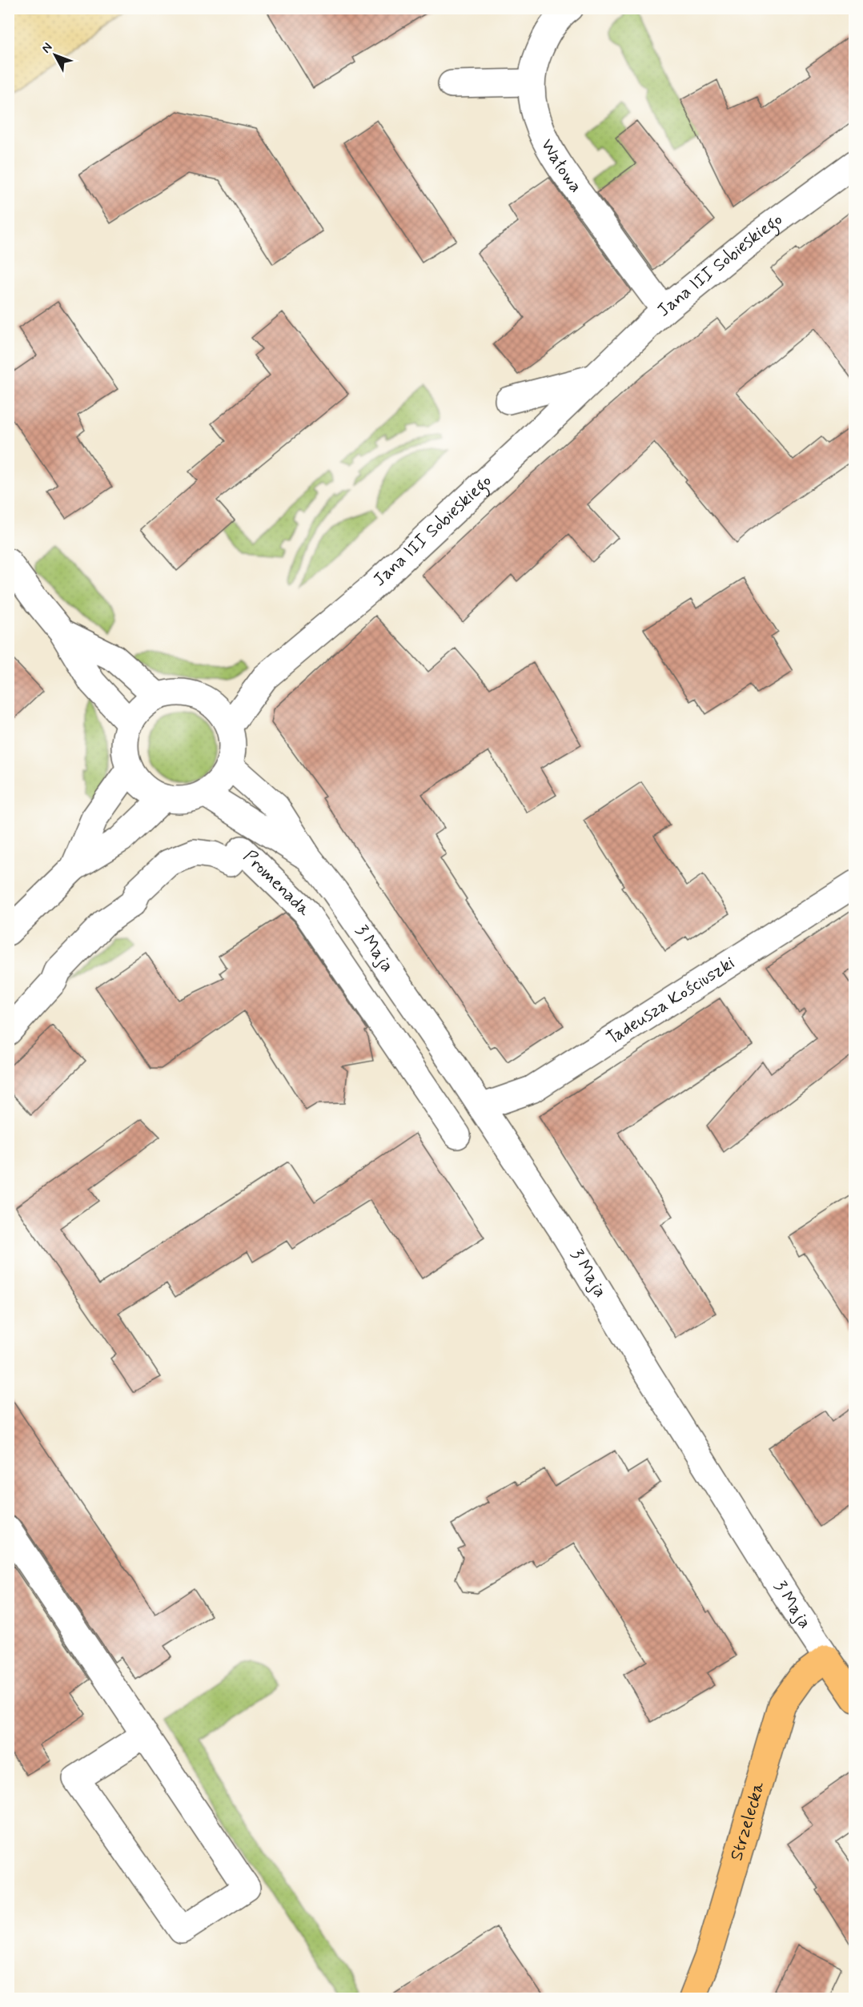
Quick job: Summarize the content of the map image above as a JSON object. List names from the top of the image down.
{
  "streets": {
    "main road": ["3 Maja", "Strzelecka"],
    "street": [
      "Wałowa",
      "Jana III Sobieskiego",
      "Promenada",
      "Tadeusza Kościuszki"
    ]
  },
  "crossings": [
    ["Wałowa", "Jana III Sobieskiego"],
    ["Jana III Sobieskiego", "3 Maja"],
    ["3 Maja", "Tadeusza Kościuszki"],
    ["3 Maja", "Strzelecka"]
  ],
  "north": "top left"
}
